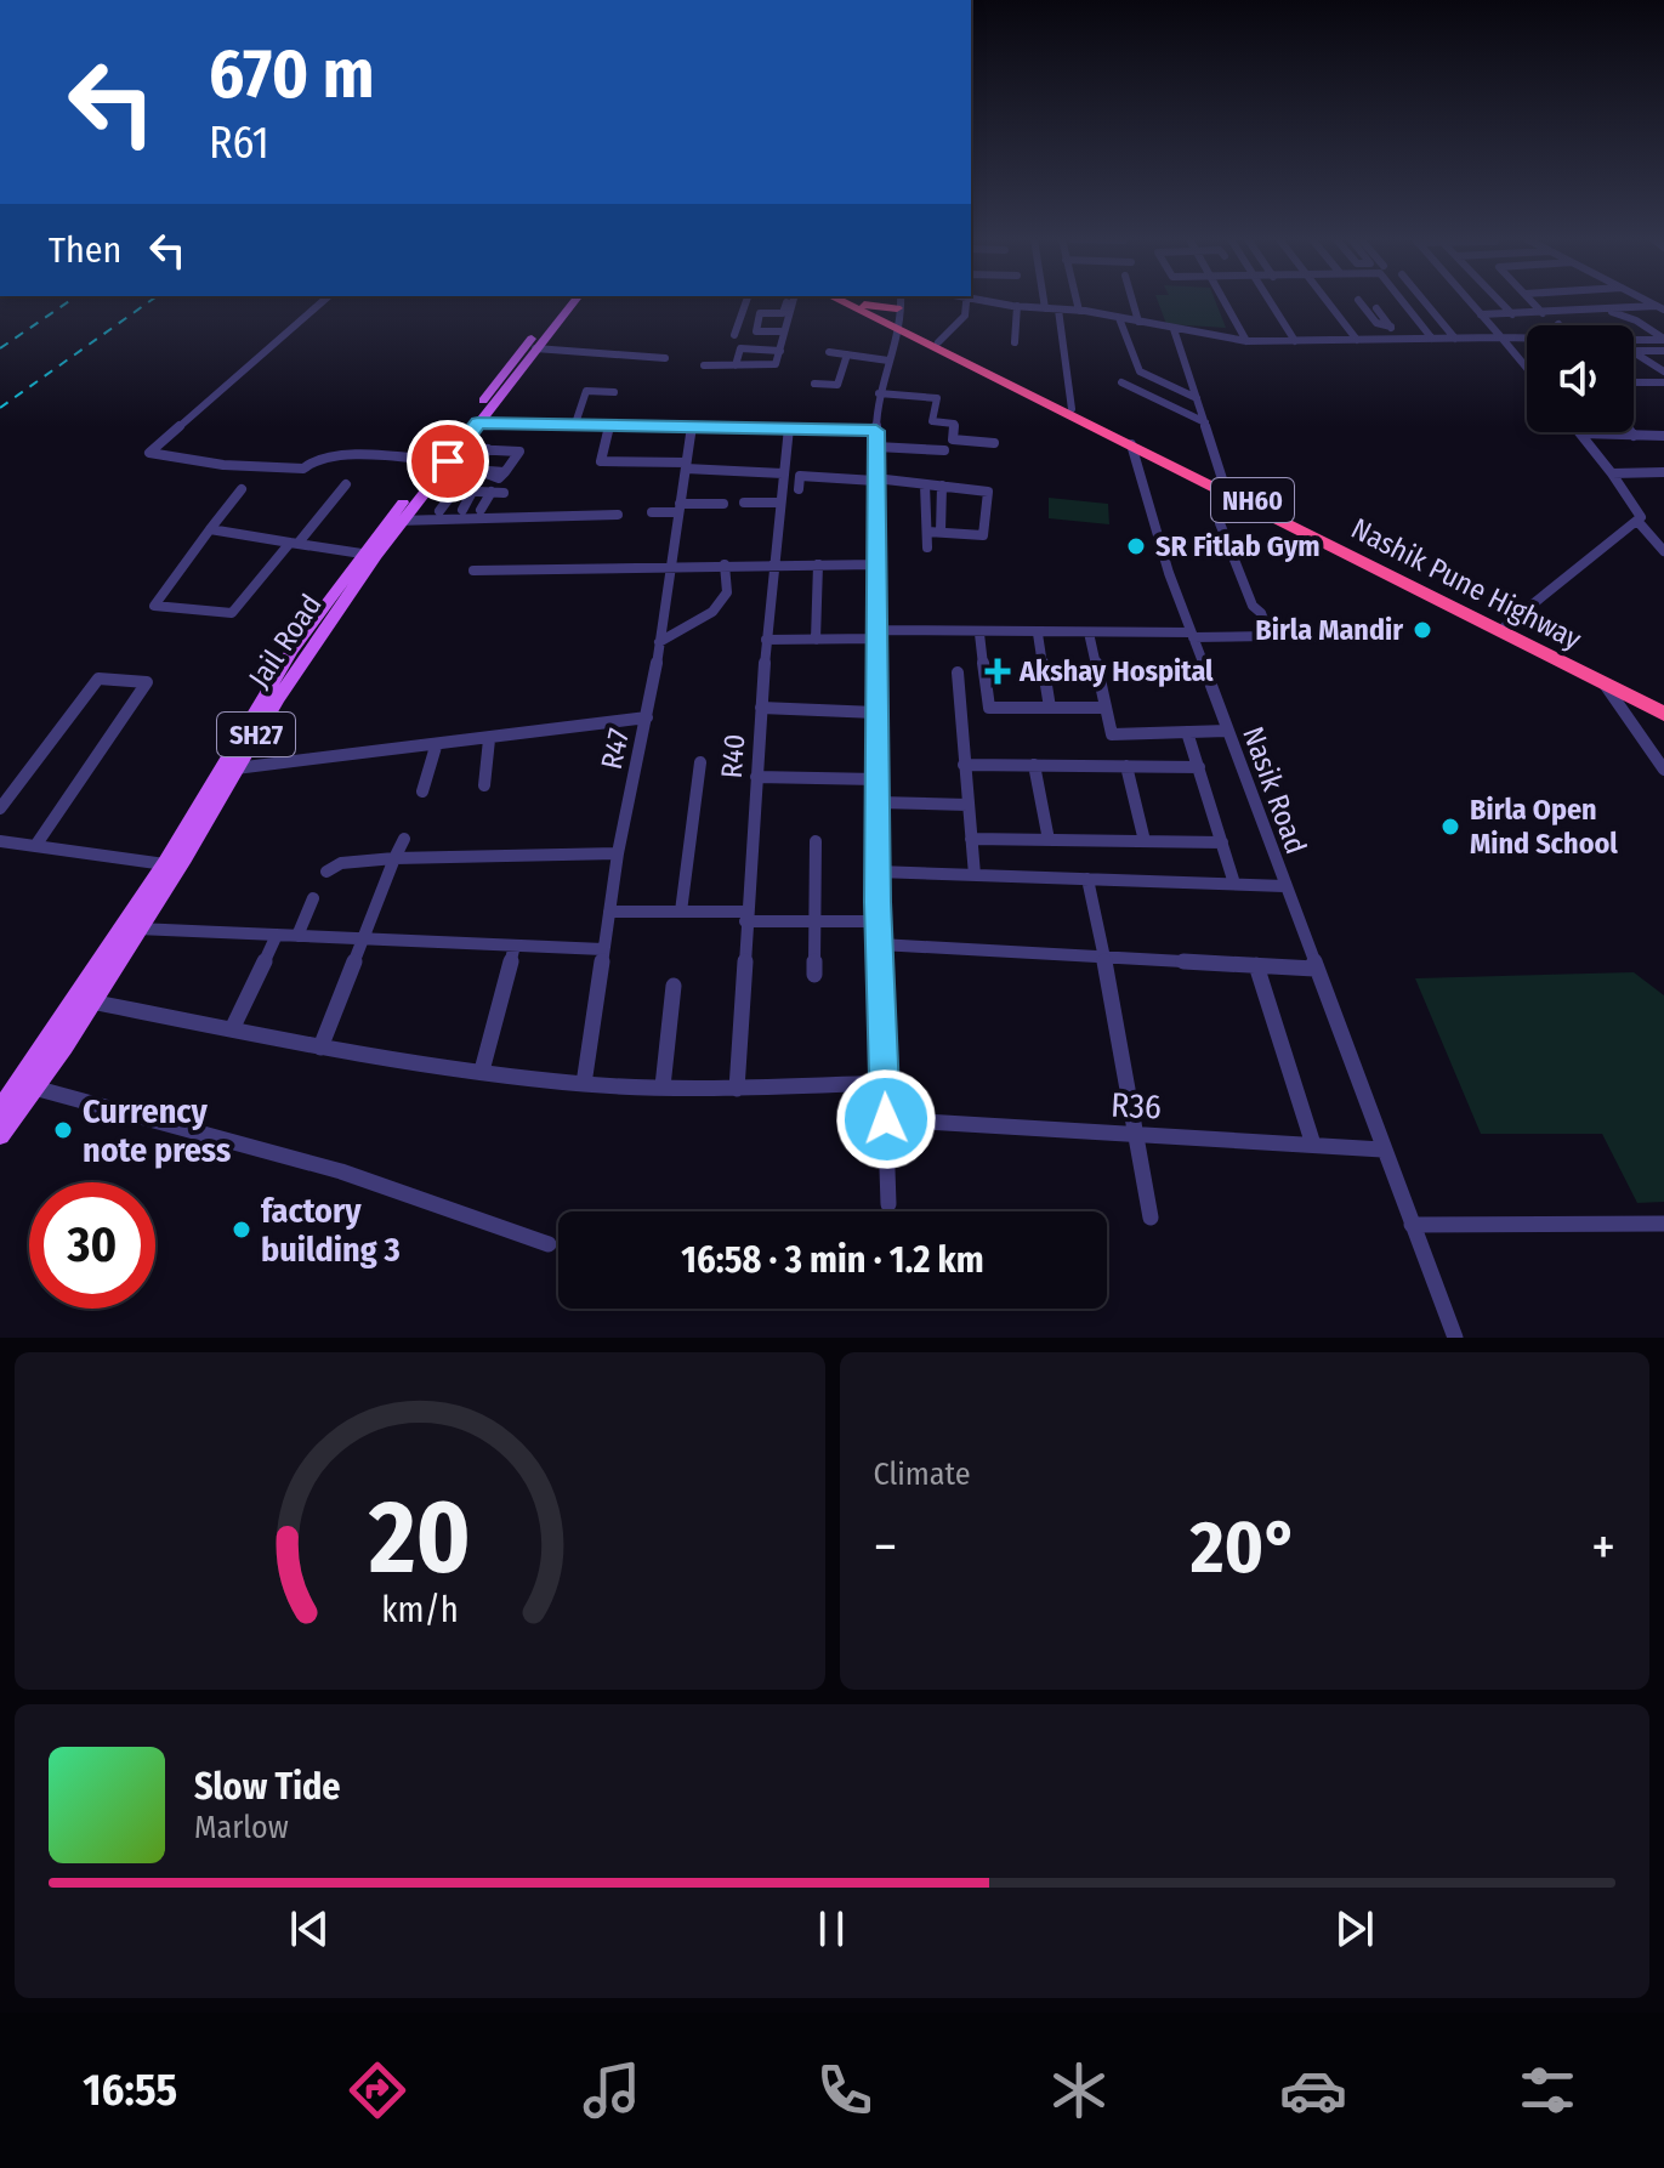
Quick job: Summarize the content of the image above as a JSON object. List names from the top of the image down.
{
  "streets": {
    "highway": ["NH60", "Nashik Pune Highway"],
    "main road": ["Jail Road", "SH27"],
    "street": [
      "R47",
      "R40",
      "Nasik Road",
      "R36"
    ]
  },
  "crossings": [
    ["Nashik Pune Highway", "Nasik Road"],
    ["Nasik Road", "R36"]
  ],
  "places": {
    "other": [
      "SR Fitlab Gym",
      "Birla Mandir",
      "Birla Open Mind School",
      "Currency note press",
      "factory building 3"
    ],
    "health": ["Akshay Hospital"]
  },
  "page": {
    "turn": ["670 m", "R61"],
    "then": "Then",
    "limit": "30",
    "trip": "16:58 · 3 min · 1.2 km",
    "tile": "Climate",
    "heat": ["−", "20°", "+"],
    "song": ["Slow Tide", "Marlow"],
    "tabs": "16:55",
    "gauge": ["20", "km/h"]
  }
}
